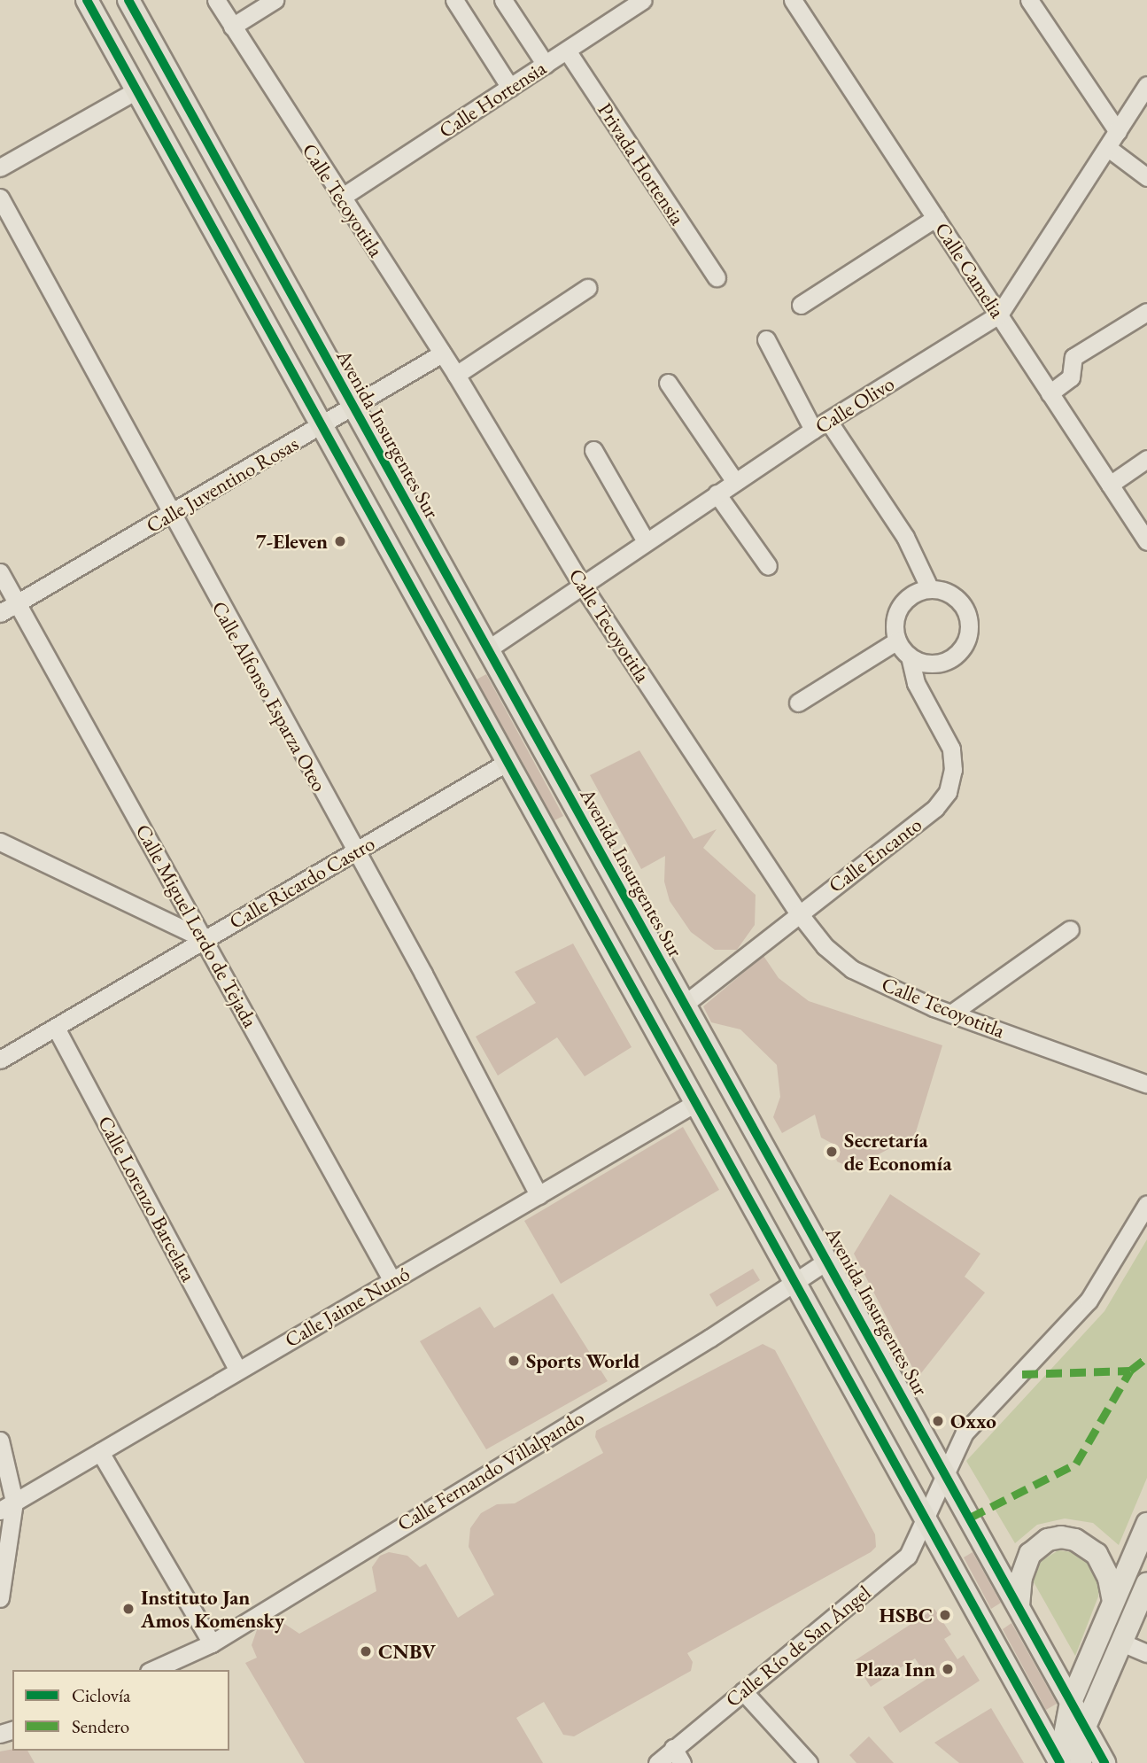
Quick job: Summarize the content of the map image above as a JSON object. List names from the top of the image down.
{
  "streets": {
    "main road": ["Avenida Insurgentes Sur"],
    "street": [
      "Calle Hortensia",
      "Privada Hortensia",
      "Calle Tecoyotitla",
      "Calle Camelia",
      "Calle Olivo",
      "Calle Juventino Rosas",
      "Calle Alfonso Esparza Oteo",
      "Calle Encanto",
      "Calle Ricardo Castro",
      "Calle Miguel Lerdo de Tejada",
      "Calle Lorenzo Barcelata",
      "Calle Jaime Nunó",
      "Calle Fernando Villalpando",
      "Calle Río de San Ángel"
    ]
  },
  "crossings": [
    ["Calle Hortensia", "Privada Hortensia"],
    ["Calle Hortensia", "Calle Tecoyotitla"],
    ["Calle Tecoyotitla", "Calle Olivo"],
    ["Calle Tecoyotitla", "Calle Juventino Rosas"],
    ["Calle Tecoyotitla", "Calle Encanto"],
    ["Calle Camelia", "Calle Olivo"],
    ["Calle Olivo", "Avenida Insurgentes Sur"],
    ["Avenida Insurgentes Sur", "Calle Juventino Rosas"],
    ["Avenida Insurgentes Sur", "Calle Encanto"],
    ["Avenida Insurgentes Sur", "Calle Fernando Villalpando"],
    ["Avenida Insurgentes Sur", "Calle Río de San Ángel"],
    ["Calle Juventino Rosas", "Calle Alfonso Esparza Oteo"],
    ["Calle Juventino Rosas", "Calle Miguel Lerdo de Tejada"],
    ["Calle Alfonso Esparza Oteo", "Calle Ricardo Castro"],
    ["Calle Alfonso Esparza Oteo", "Calle Jaime Nunó"],
    ["Calle Ricardo Castro", "Calle Miguel Lerdo de Tejada"],
    ["Calle Ricardo Castro", "Calle Lorenzo Barcelata"],
    ["Calle Miguel Lerdo de Tejada", "Calle Jaime Nunó"],
    ["Calle Lorenzo Barcelata", "Calle Jaime Nunó"]
  ],
  "places": [
    "7-Eleven",
    "Secretaría de Economía",
    "Sports World",
    "Oxxo",
    "Instituto Jan Amos Komensky",
    "HSBC",
    "CNBV",
    "Plaza Inn"
  ],
  "legend": ["Ciclovía", "Sendero"]
}
